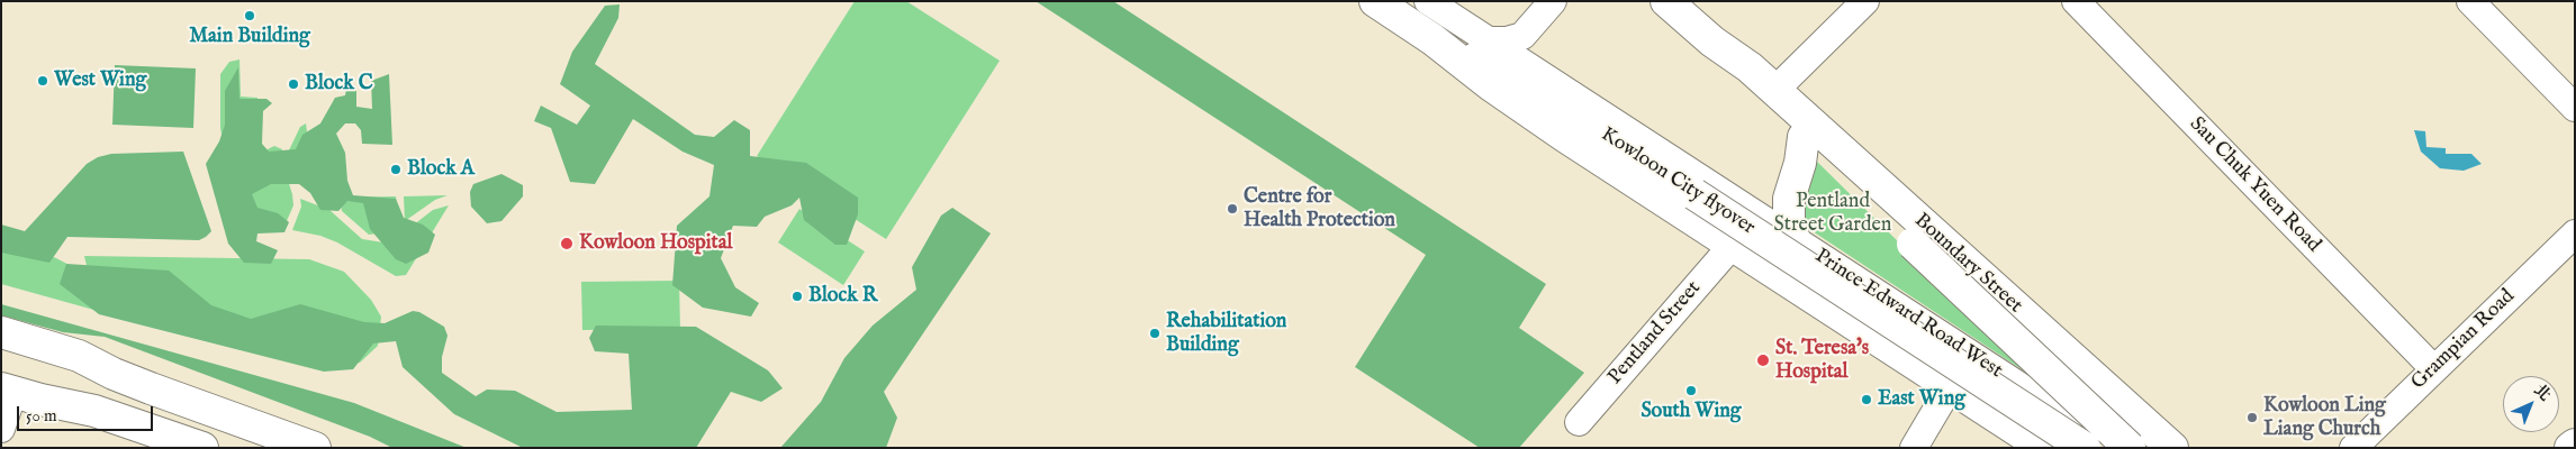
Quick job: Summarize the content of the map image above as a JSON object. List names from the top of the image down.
{
  "streets": {
    "main road": ["Kowloon City flyover", "Boundary Street", "Prince Edward Road West"],
    "street": ["Sau Chuk Yuen Road", "Pentland Street", "Grampian Road"]
  },
  "crossings": [
    ["Kowloon City flyover", "Prince Edward Road West"],
    ["Sau Chuk Yuen Road", "Grampian Road"],
    ["Boundary Street", "Prince Edward Road West"],
    ["Prince Edward Road West", "Pentland Street"]
  ],
  "parks": ["Pentland Street Garden"],
  "places": [
    "Main Building",
    "West Wing",
    "Block C",
    "Block A",
    "Centre for Health Protection",
    "Kowloon Hospital",
    "Block R",
    "Rehabilitation Building",
    "St. Teresa's Hospital",
    "South Wing",
    "East Wing",
    "Kowloon Ling Liang Church"
  ],
  "scale_bar": "50 m",
  "north": "top right"
}
